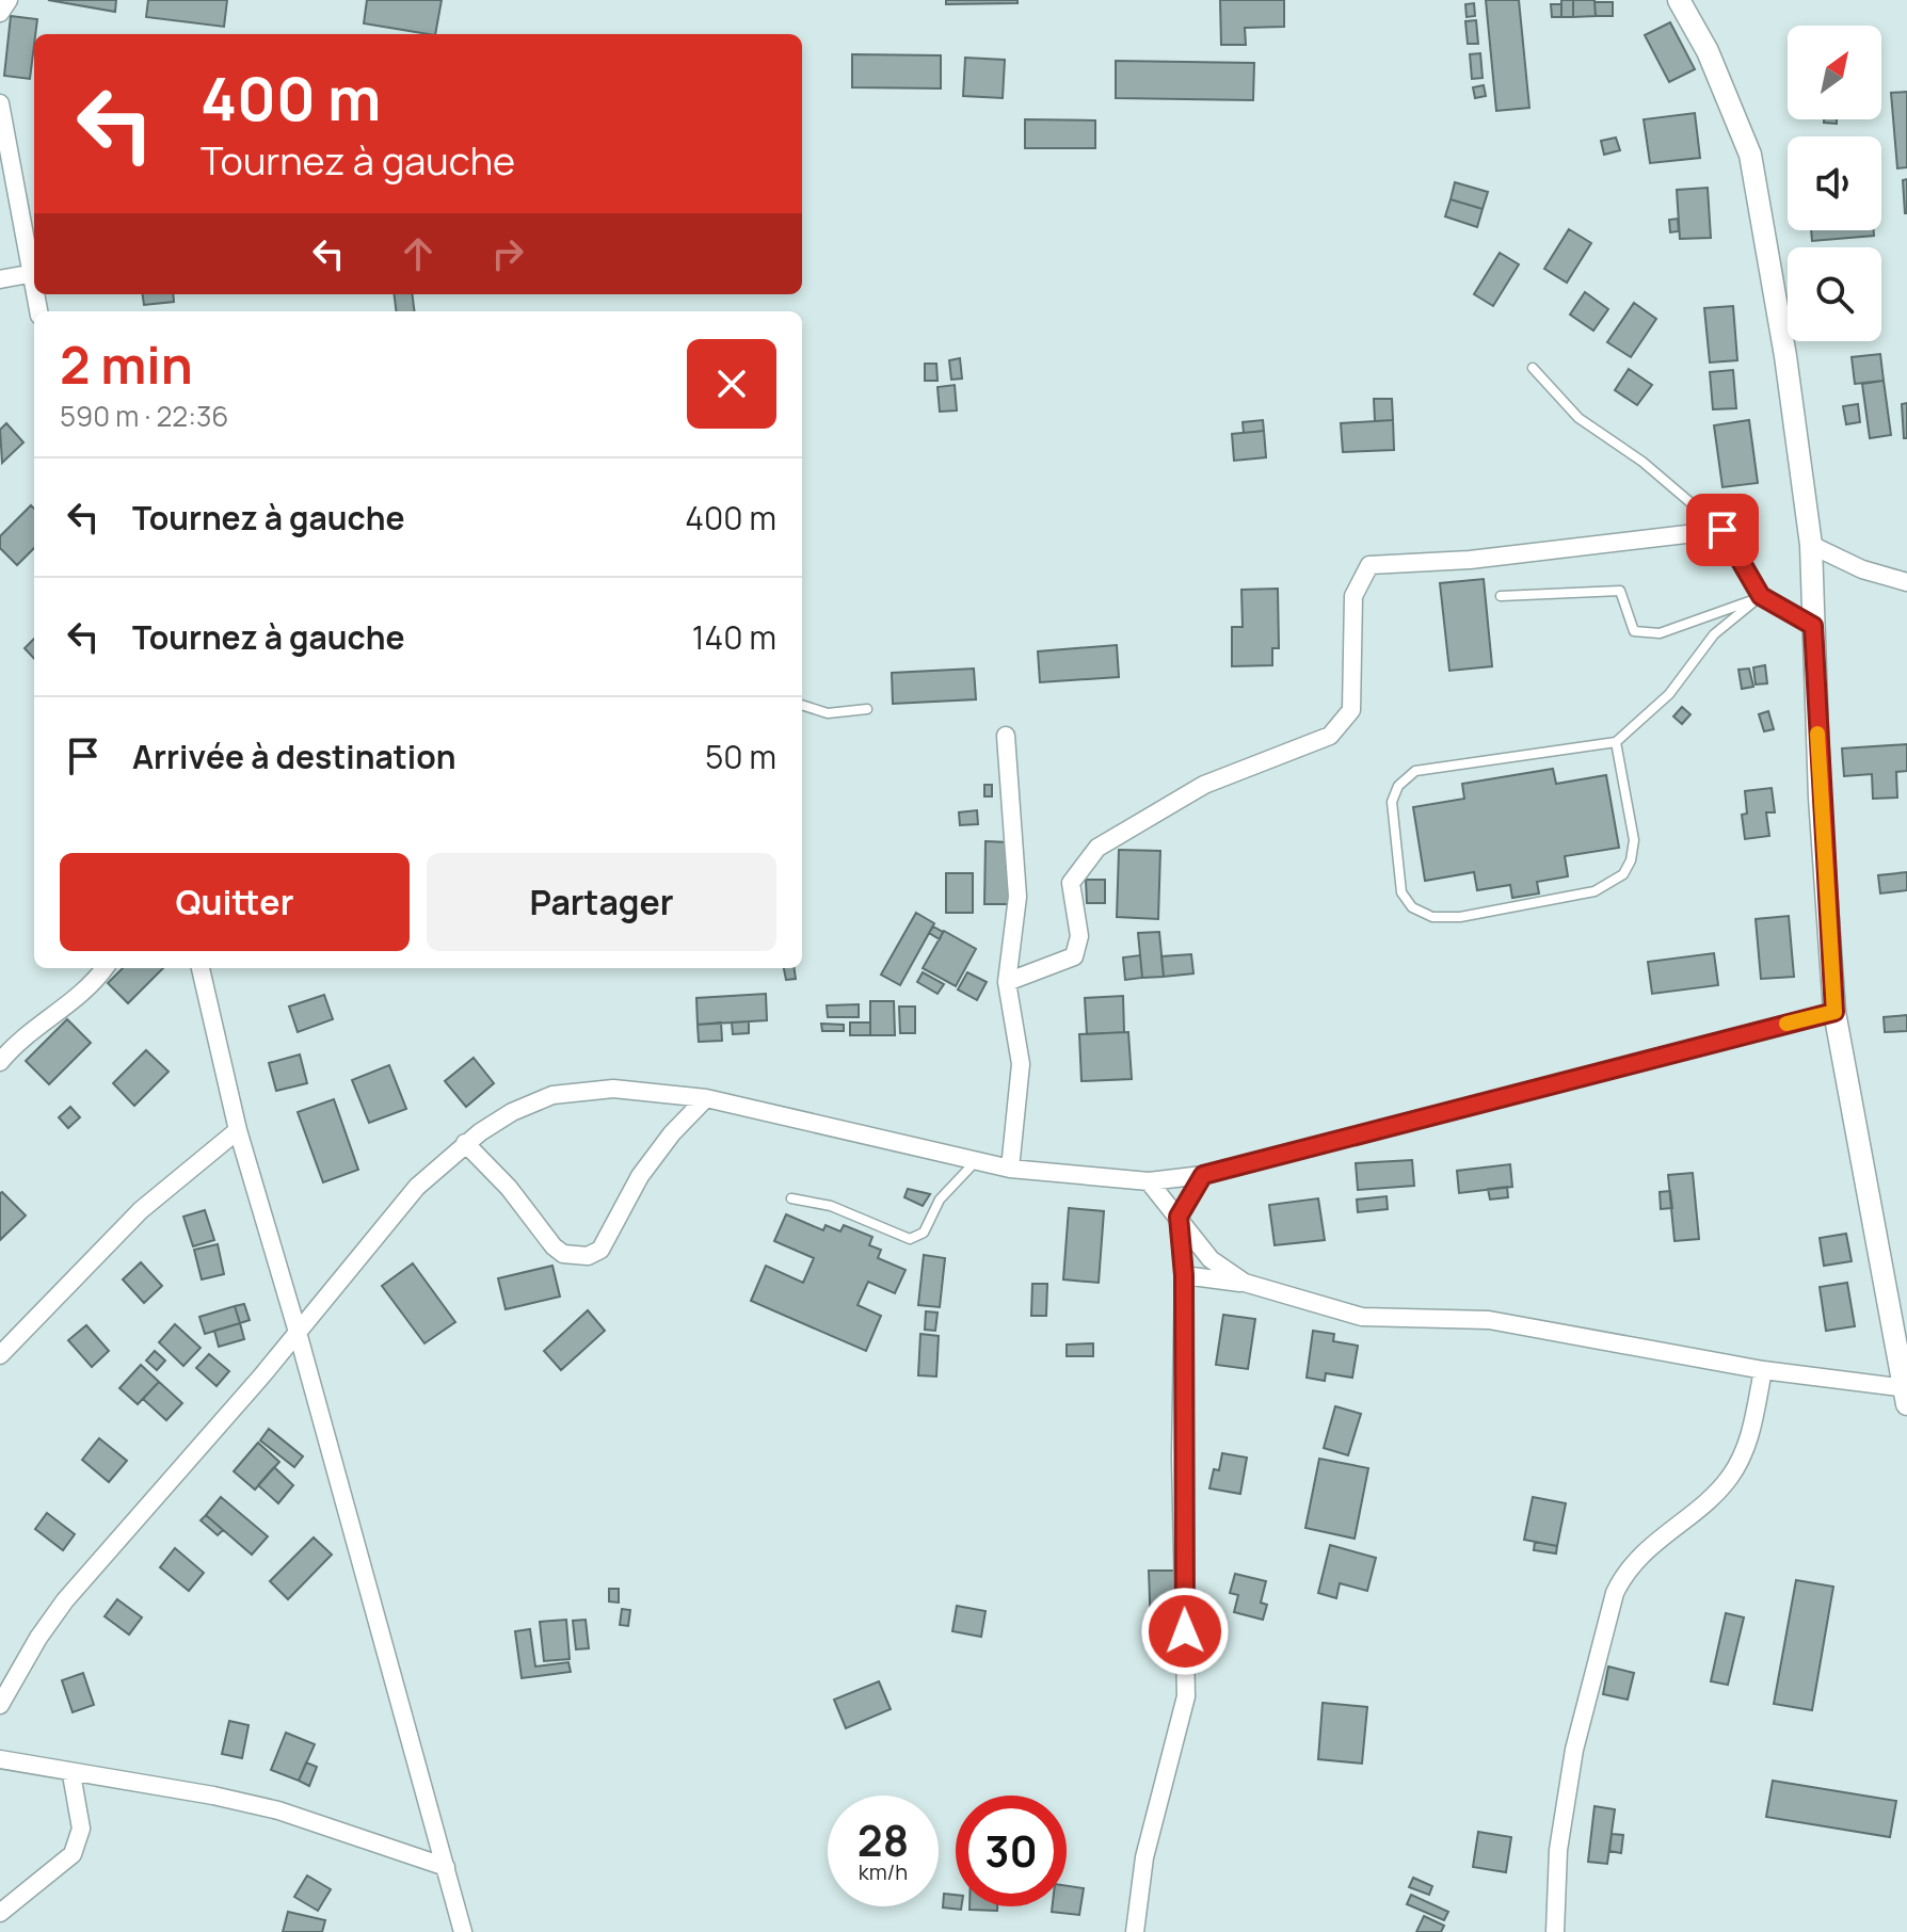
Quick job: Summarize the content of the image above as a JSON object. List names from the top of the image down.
{
  "north": "top right",
  "page": {
    "turn": ["400 m", "Tournez à gauche"],
    "heading": ["2 min", "590 m · 22:36"],
    "list": [
      {
        "name": "Tournez à gauche",
        "value": "400 m"
      },
      {
        "name": "Tournez à gauche",
        "value": "140 m"
      },
      {
        "name": "Arrivée à destination",
        "value": "50 m"
      }
    ],
    "buttons": ["Quitter", "Partager"],
    "speed": "28 km/h",
    "limit": "30"
  }
}
